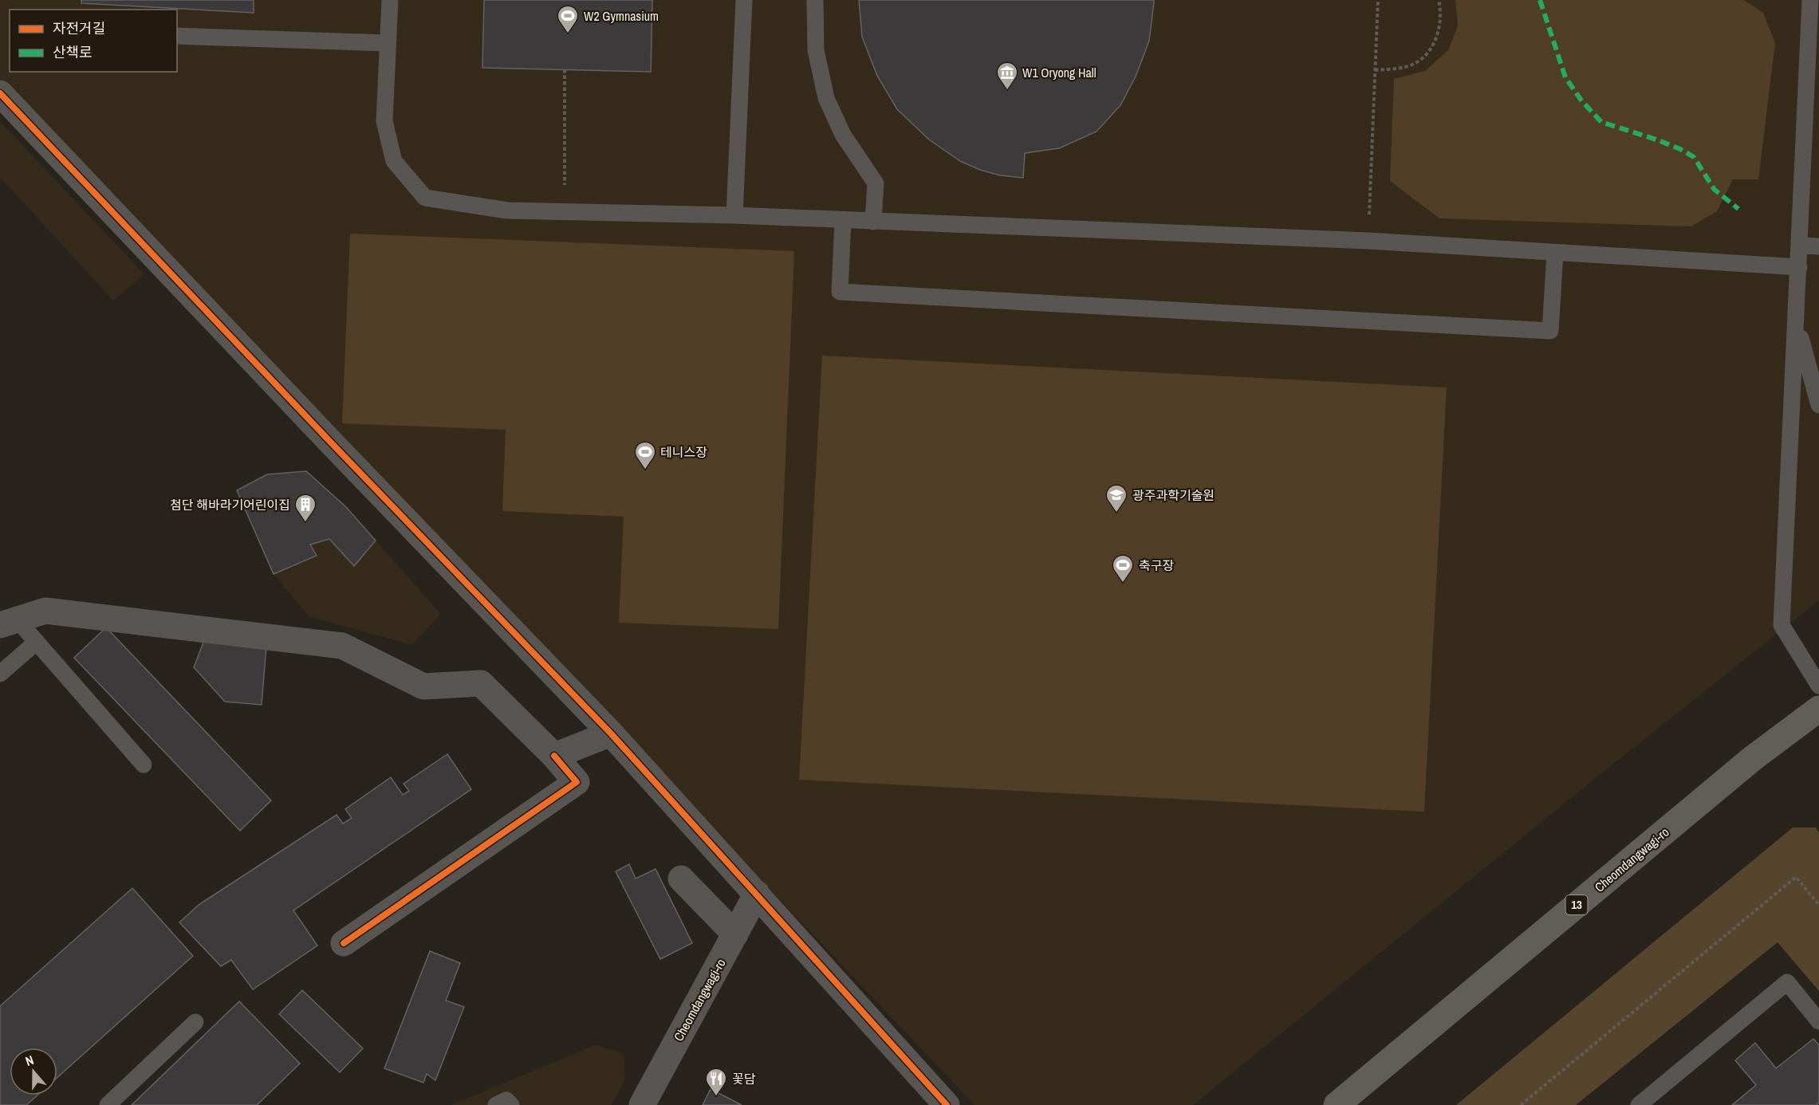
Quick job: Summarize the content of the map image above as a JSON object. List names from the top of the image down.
{
  "streets": {
    "main road": ["Cheomdangwagi-ro", "13"]
  },
  "places": {
    "sports": ["W2 Gymnasium", "테니스장", "축구장"],
    "museum": ["W1 Oryong Hall"],
    "school or university": ["광주과학기술원"],
    "building": ["첨단 해바라기어린이집"],
    "restaurant": ["꽃담"]
  },
  "legend": ["자전거길", "산책로"],
  "north": "top"
}
